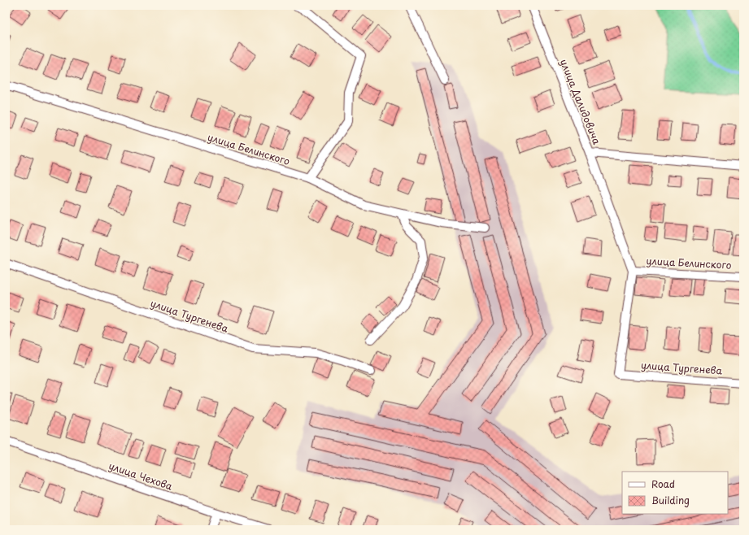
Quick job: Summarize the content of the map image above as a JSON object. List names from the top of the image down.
{
  "streets": {
    "street": [
      "улица Далидовича",
      "улица Белинского",
      "улица Тургенева",
      "улица Чехова"
    ]
  },
  "crossings": [
    ["улица Белинского", "улица Тургенева"]
  ],
  "legend": ["Road", "Building"]
}
